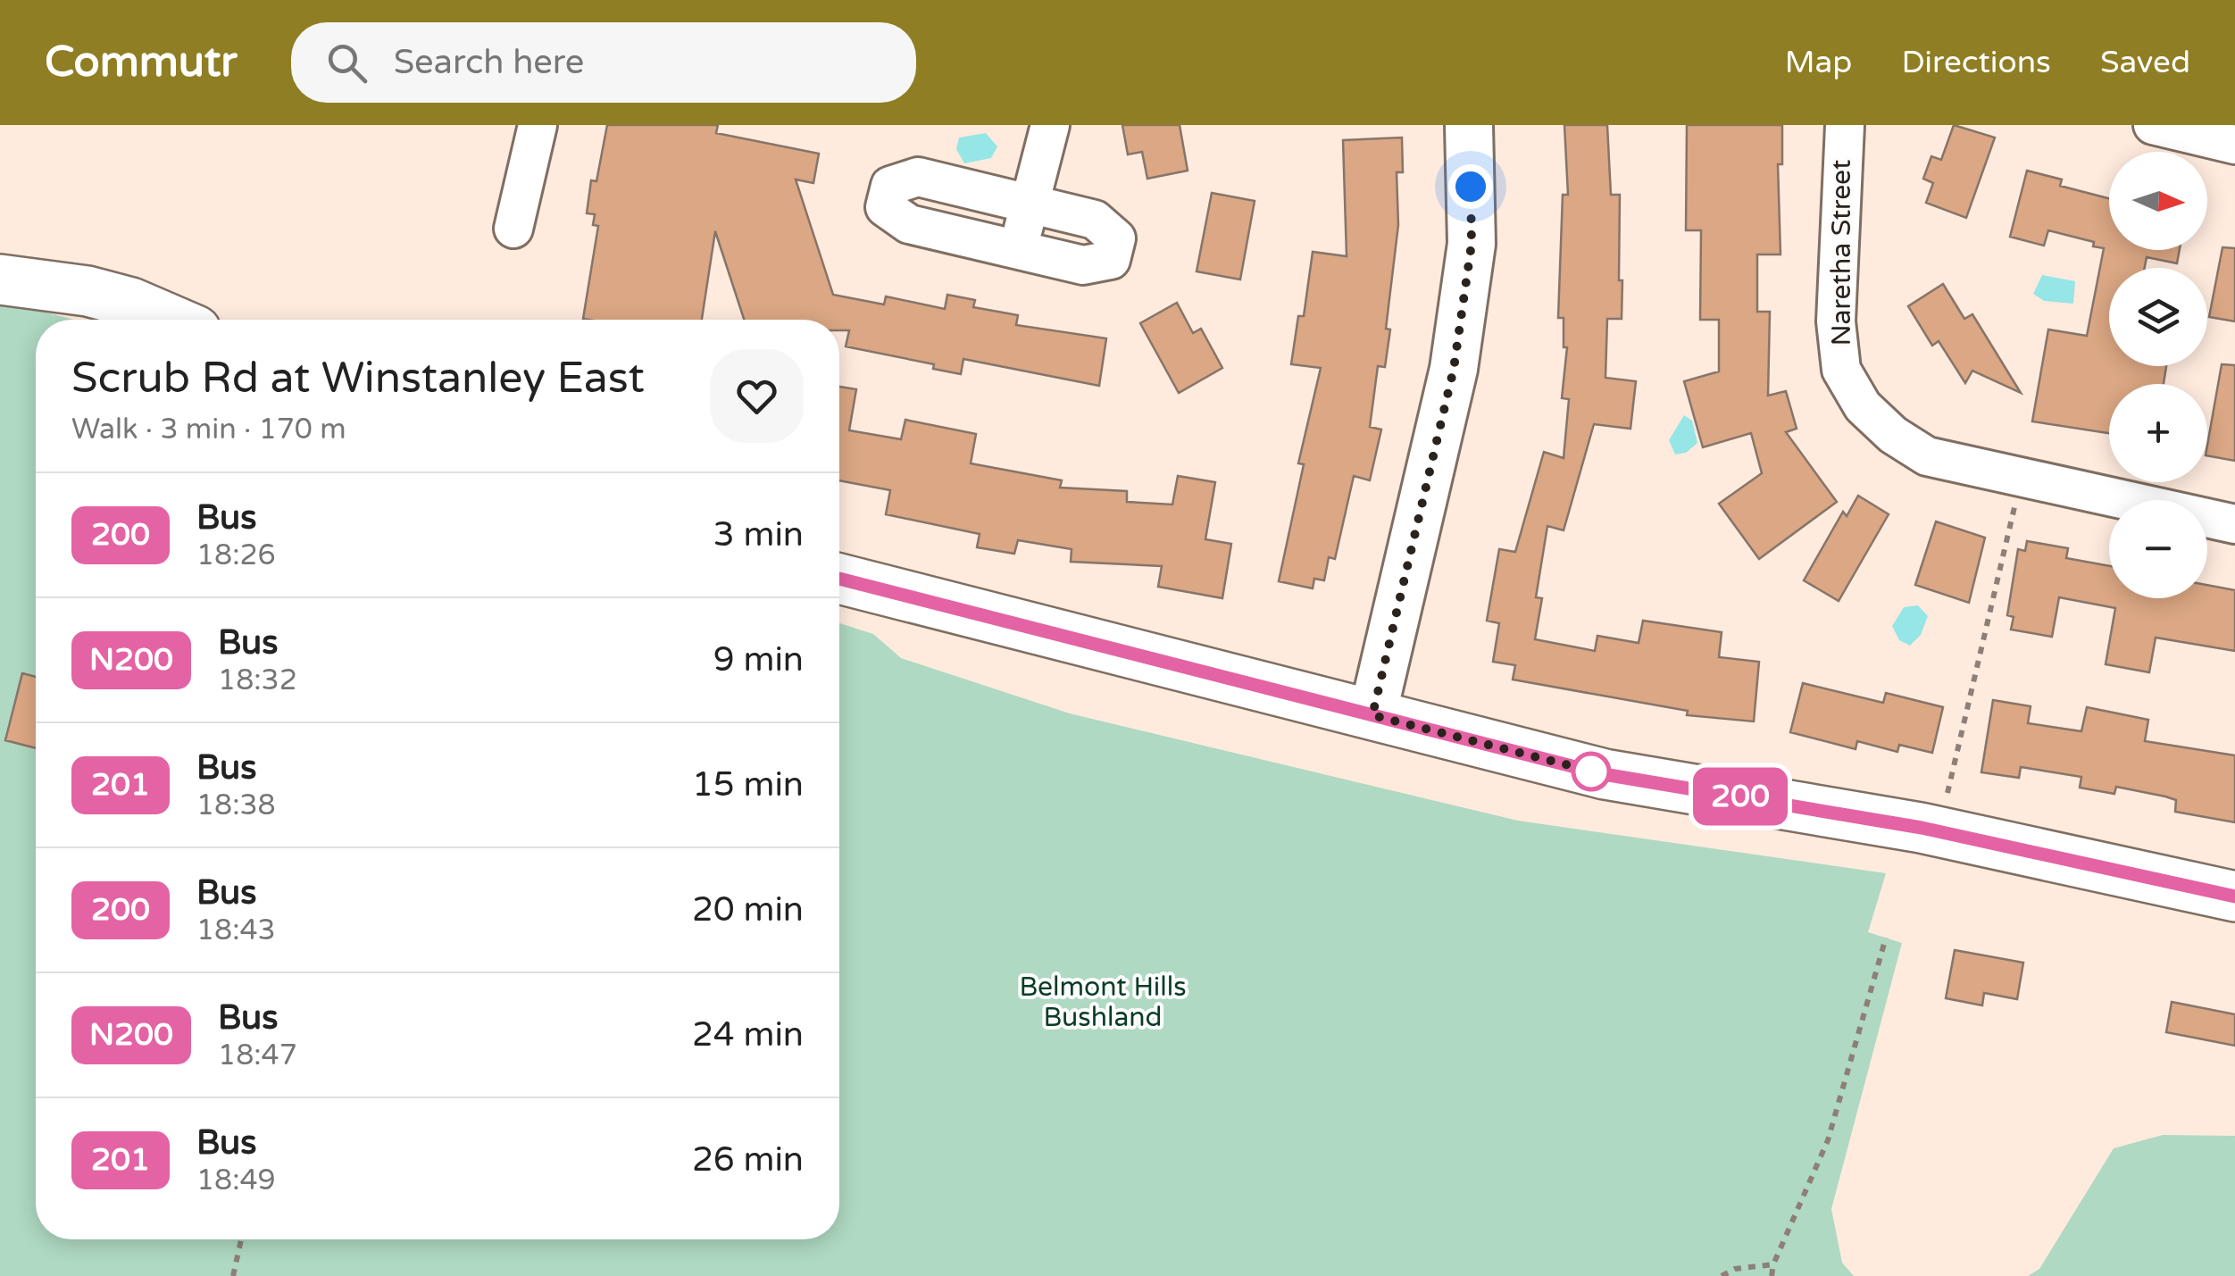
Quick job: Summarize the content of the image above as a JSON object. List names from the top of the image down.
{
  "streets": {
    "street": ["Naretha Street"]
  },
  "parks": ["Belmont Hills Bushland"],
  "lines": ["bus line 200"],
  "north": "right",
  "page": {
    "header": "Commutr",
    "search": "Search here",
    "nav": ["Map", "Directions", "Saved"],
    "on_map": "200",
    "map_buttons": ["+", "−"],
    "heading": ["Scrub Rd at Winstanley East", "Walk · 3 min · 170 m"],
    "list": [
      {
        "mark": "200",
        "name": "Bus",
        "note": "18:26",
        "value": "3 min"
      },
      {
        "mark": "N200",
        "name": "Bus",
        "note": "18:32",
        "value": "9 min"
      },
      {
        "mark": "201",
        "name": "Bus",
        "note": "18:38",
        "value": "15 min"
      },
      {
        "mark": "200",
        "name": "Bus",
        "note": "18:43",
        "value": "20 min"
      },
      {
        "mark": "N200",
        "name": "Bus",
        "note": "18:47",
        "value": "24 min"
      },
      {
        "mark": "201",
        "name": "Bus",
        "note": "18:49",
        "value": "26 min"
      }
    ]
  }
}
